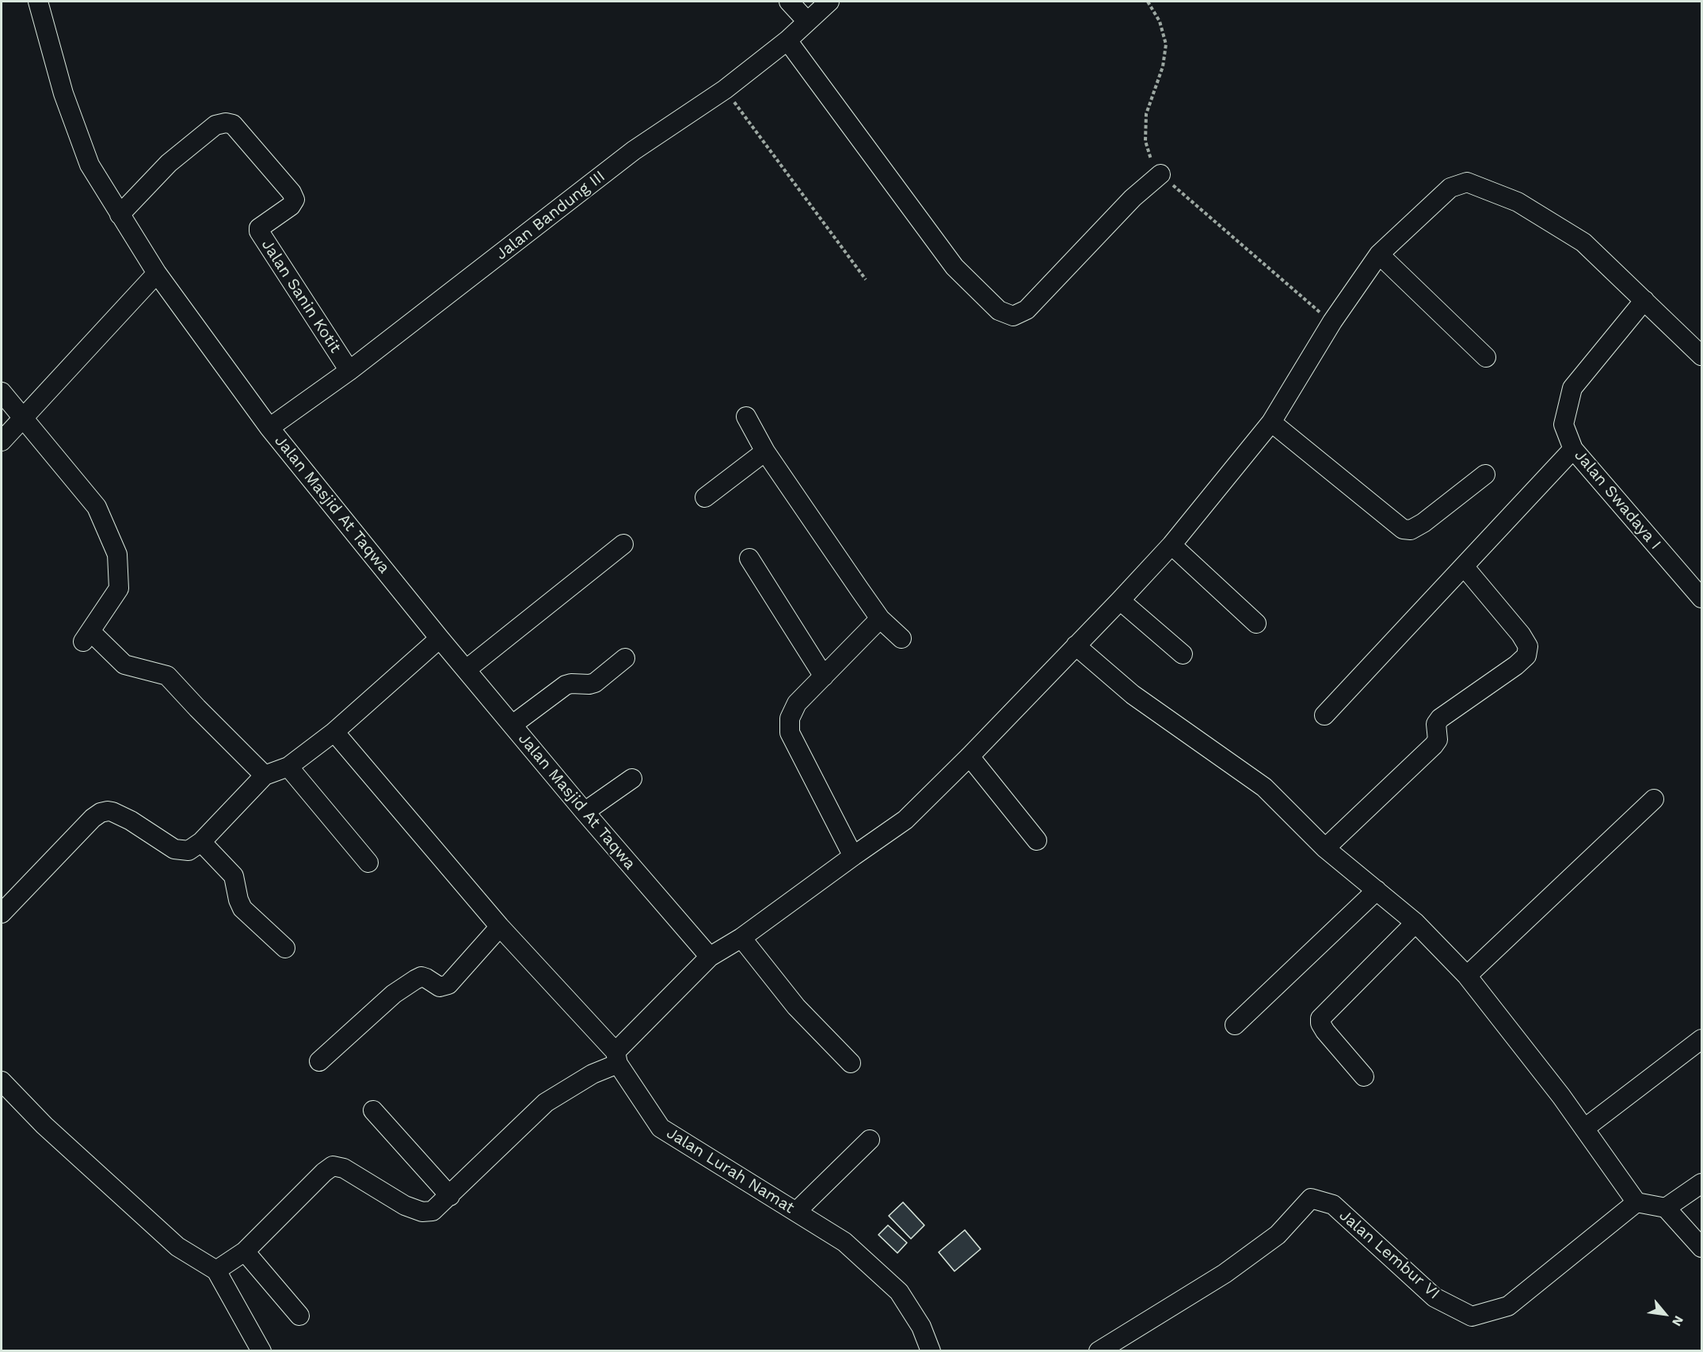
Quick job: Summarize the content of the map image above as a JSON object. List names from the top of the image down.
{
  "streets": {
    "street": [
      "Jalan Bandung III",
      "Jalan Sanin Kotit",
      "Jalan Swadaya I",
      "Jalan Masjid At Taqwa",
      "Jalan Lurah Namat",
      "Jalan Lembur VI"
    ]
  },
  "crossings": [
    ["Jalan Bandung III", "Jalan Sanin Kotit"],
    ["Jalan Bandung III", "Jalan Masjid At Taqwa"],
    ["Jalan Sanin Kotit", "Jalan Masjid At Taqwa"]
  ],
  "north": "bottom right"
}
